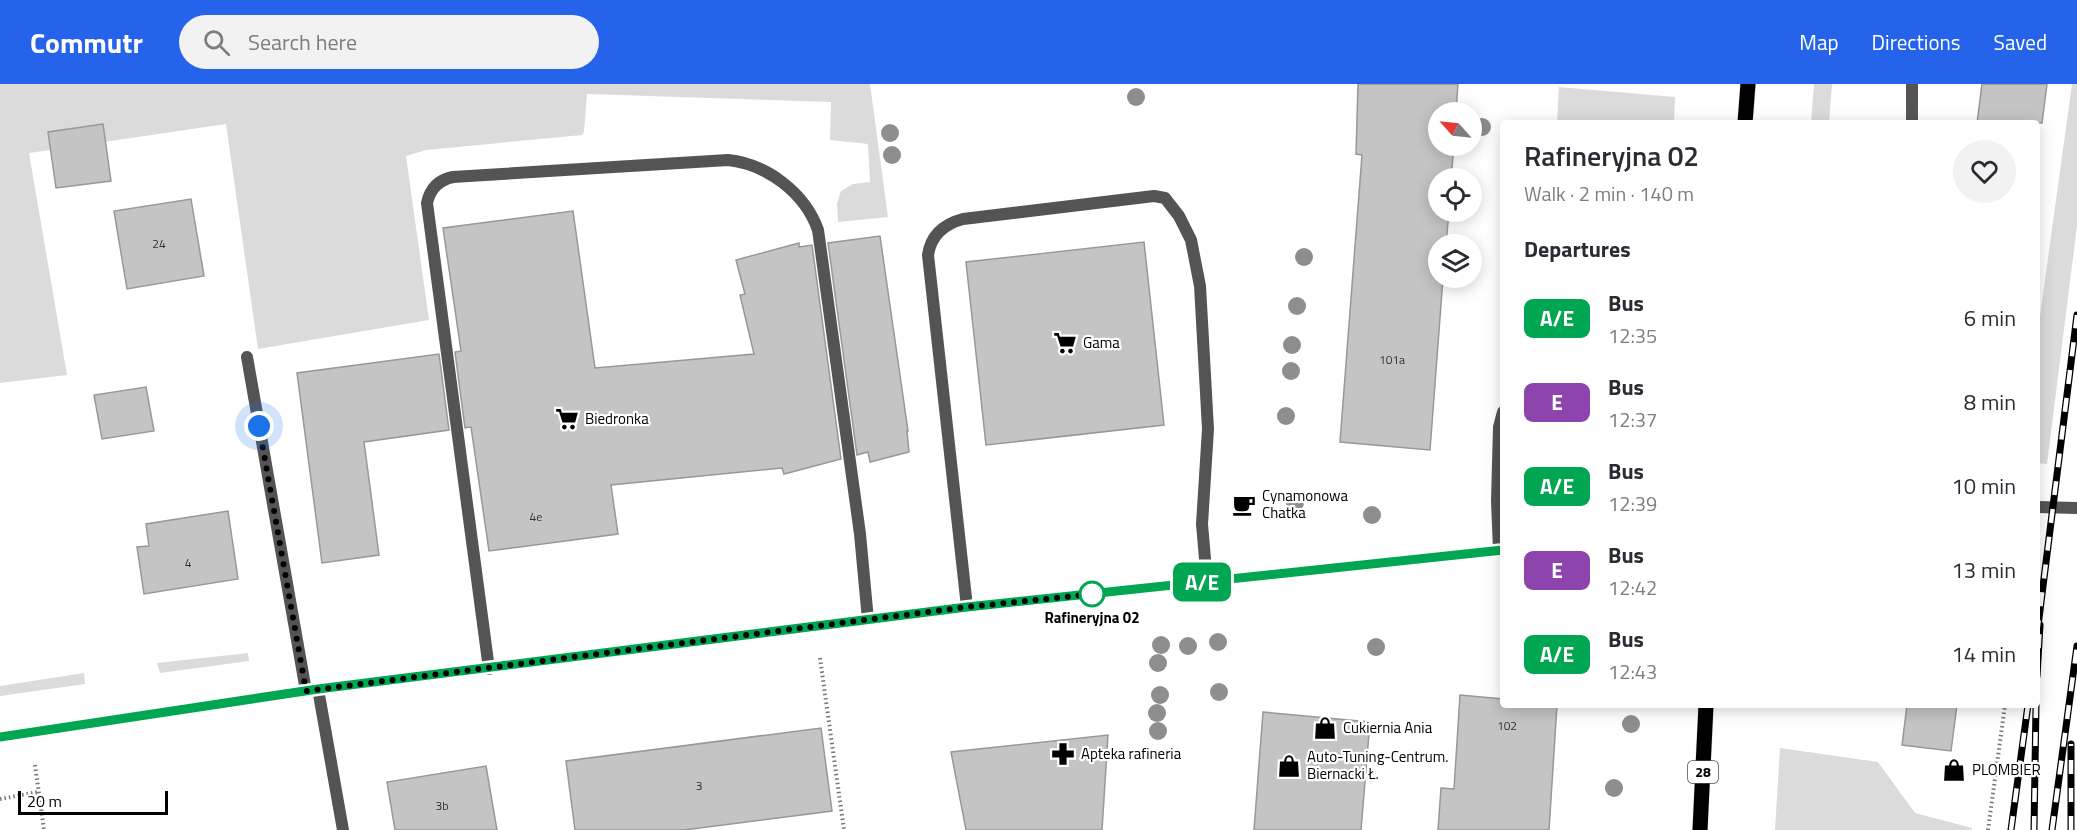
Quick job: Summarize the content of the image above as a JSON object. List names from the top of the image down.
{
  "streets": {
    "main road": ["28"]
  },
  "places": {
    "supermarket": ["Gama", "Biedronka"],
    "cafe": ["Cynamonowa Chatka"],
    "other": ["Rafineryjna 02"],
    "shop": ["Cukiernia Ania", "Auto-Tuning-Centrum. Biernacki Ł.", "PLOMBIER"],
    "pharmacy": ["Apteka rafineria"]
  },
  "lines": ["bus line A/E"],
  "house_numbers": [
    "24",
    "101a",
    "4e",
    "4",
    "102",
    "3",
    "3b"
  ],
  "scale_bar": "20 m",
  "north": "top left",
  "page": {
    "header": "Commutr",
    "search": "Search here",
    "nav": ["Map", "Directions", "Saved"],
    "on_map": "A/E",
    "heading": [
      ["Rafineryjna 02", "Walk · 2 min · 140 m"],
      "Departures"
    ],
    "list": [
      {
        "mark": "A/E",
        "name": "Bus",
        "note": "12:35",
        "value": "6 min"
      },
      {
        "mark": "E",
        "name": "Bus",
        "note": "12:37",
        "value": "8 min"
      },
      {
        "mark": "A/E",
        "name": "Bus",
        "note": "12:39",
        "value": "10 min"
      },
      {
        "mark": "E",
        "name": "Bus",
        "note": "12:42",
        "value": "13 min"
      },
      {
        "mark": "A/E",
        "name": "Bus",
        "note": "12:43",
        "value": "14 min"
      }
    ],
    "scale": "20 m"
  }
}
